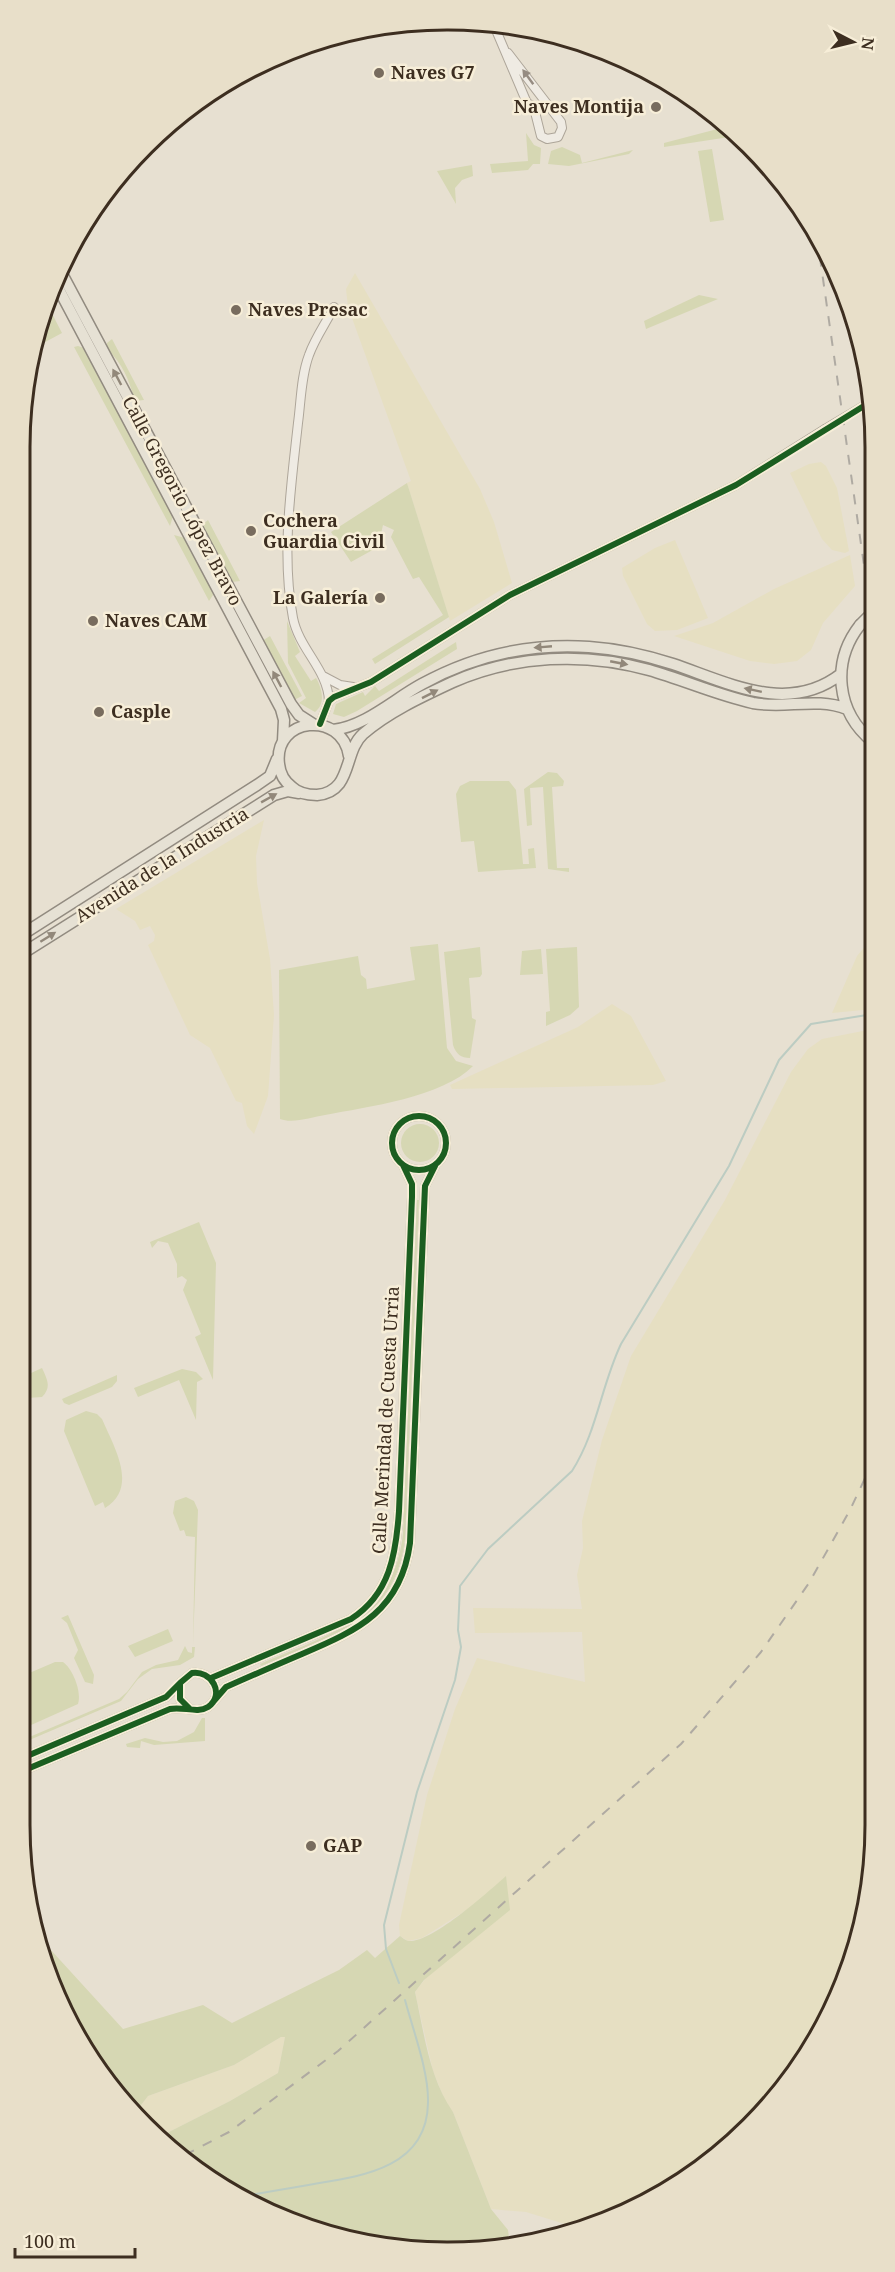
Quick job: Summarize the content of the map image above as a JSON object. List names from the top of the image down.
{
  "streets": {
    "main road": ["Calle Gregorio López Bravo", "Avenida de la Industria"],
    "street": ["Calle Merindad de Cuesta Urria"]
  },
  "crossings": [
    ["Calle Gregorio López Bravo", "Avenida de la Industria"]
  ],
  "places": [
    "Naves G7",
    "Naves Montija",
    "Naves Presac",
    "Cochera Guardia Civil",
    "La Galería",
    "Naves CAM",
    "Casple",
    "GAP"
  ],
  "scale_bar": "100 m",
  "north": "right"
}
